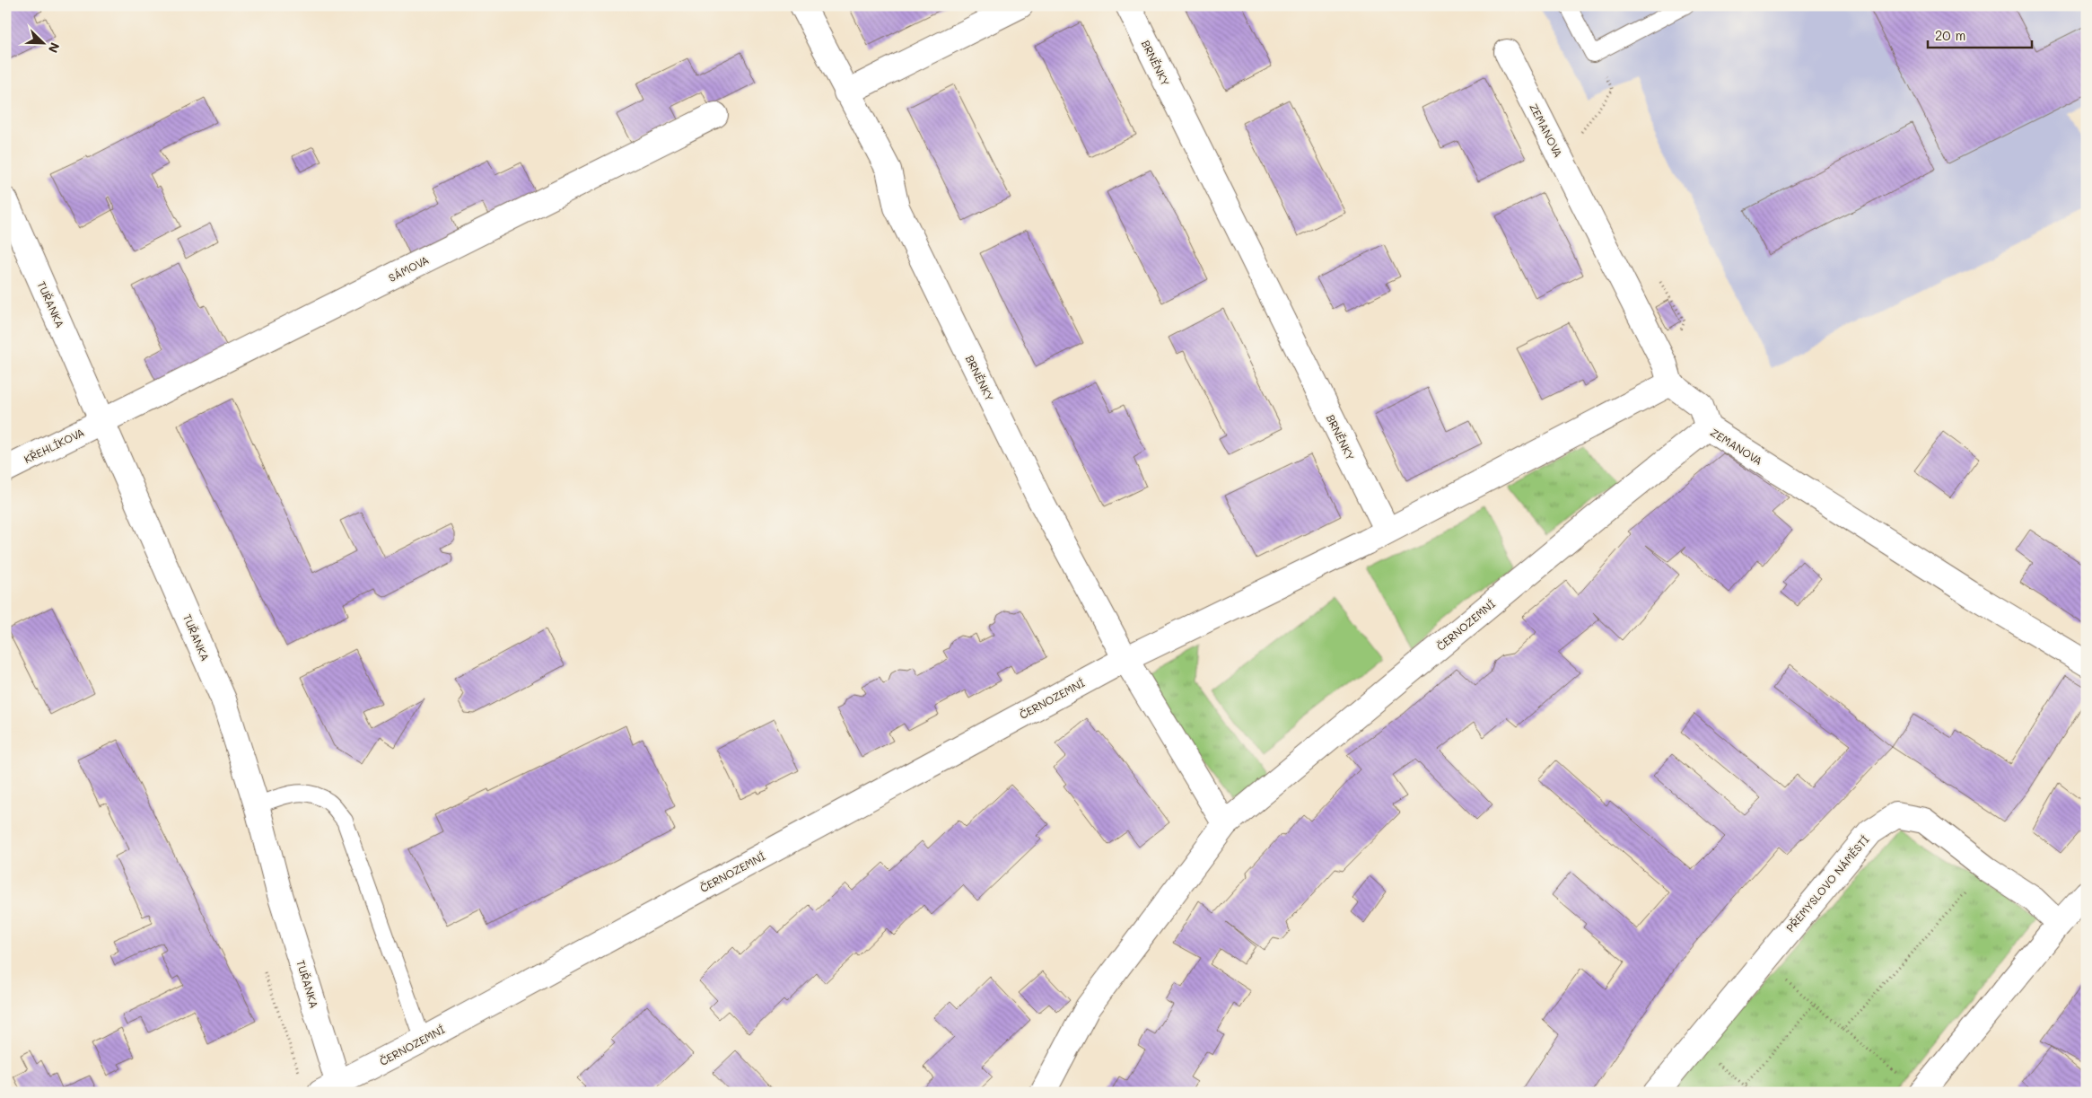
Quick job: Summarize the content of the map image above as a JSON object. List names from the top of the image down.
{
  "streets": {
    "street": [
      "BRNĚNKY",
      "ZEMANOVA",
      "SÁMOVA",
      "TUŘANKA",
      "KŘEHLÍKOVA",
      "ČERNOZEMNÍ",
      "PŘEMYSLOVO NÁMĚSTÍ"
    ]
  },
  "crossings": [
    ["BRNĚNKY", "ČERNOZEMNÍ"],
    ["ZEMANOVA", "ČERNOZEMNÍ"],
    ["SÁMOVA", "TUŘANKA"],
    ["SÁMOVA", "KŘEHLÍKOVA"],
    ["TUŘANKA", "KŘEHLÍKOVA"],
    ["TUŘANKA", "ČERNOZEMNÍ"]
  ],
  "scale_bar": "20 m",
  "north": "bottom right"
}
